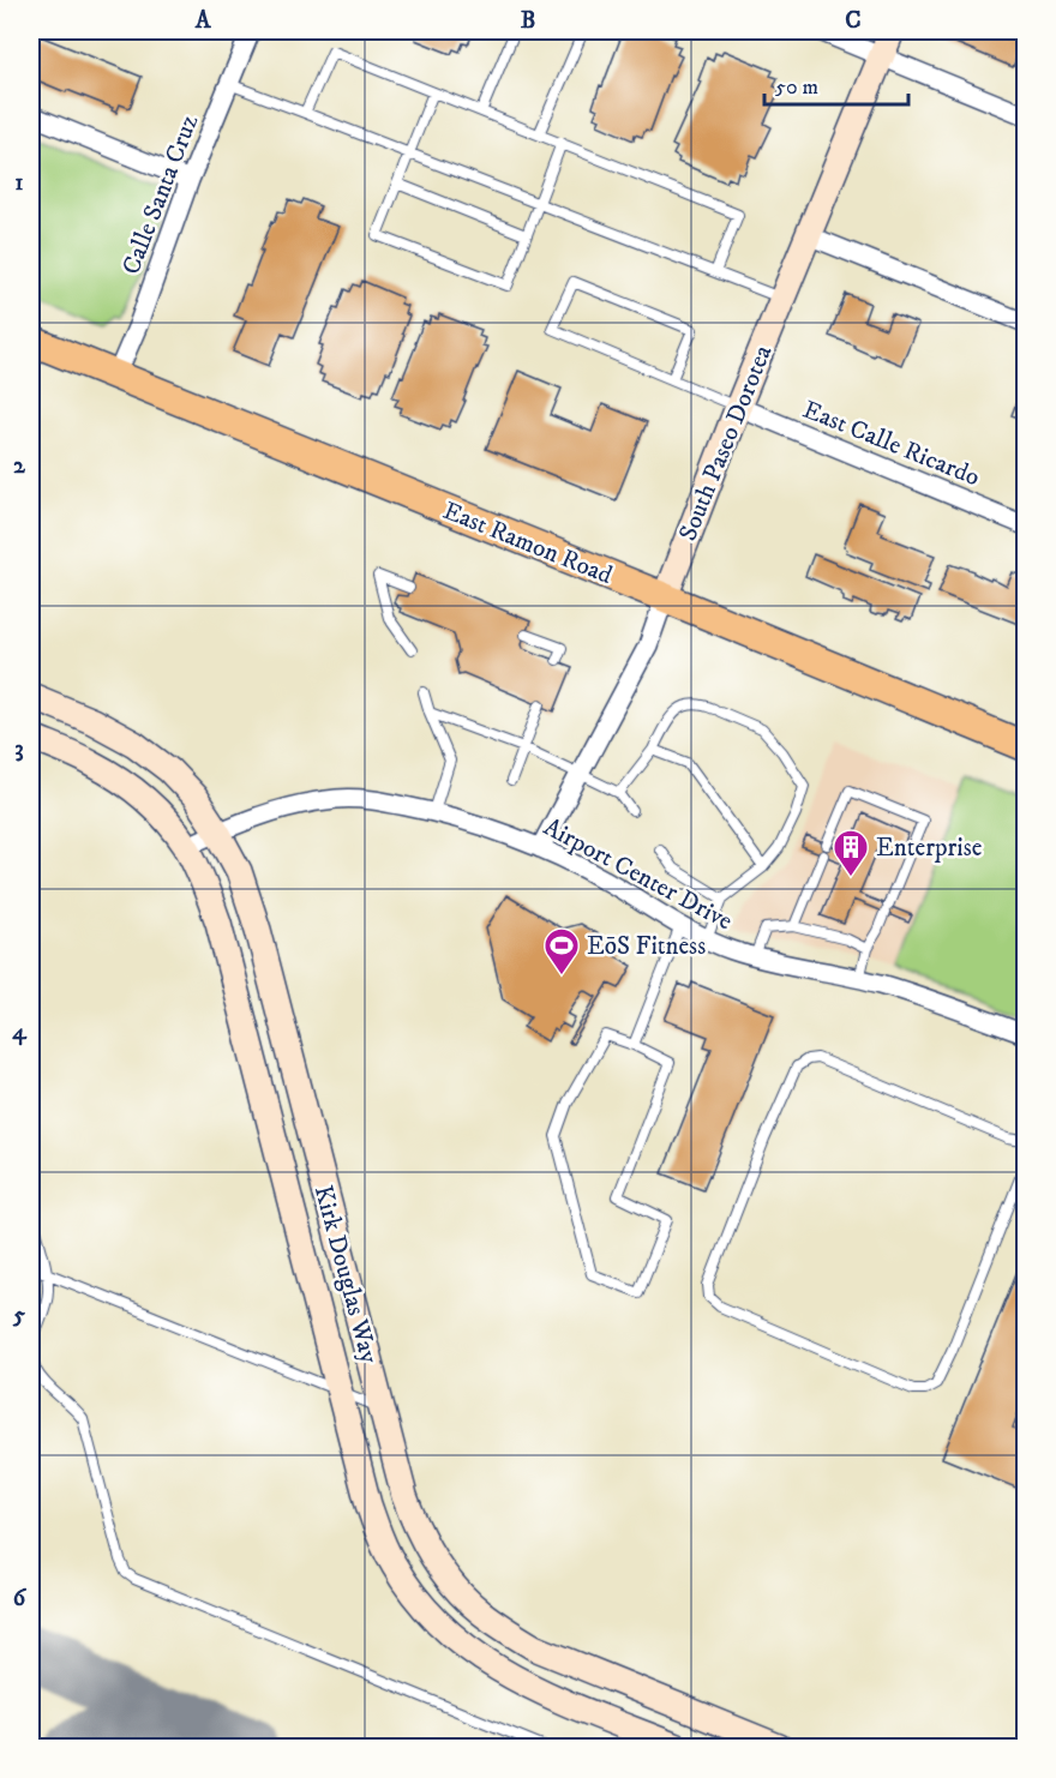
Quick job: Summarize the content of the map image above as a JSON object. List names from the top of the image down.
{
  "streets": {
    "main road": ["East Ramon Road"],
    "street": [
      "Calle Santa Cruz",
      "South Paseo Dorotea",
      "East Calle Ricardo",
      "Airport Center Drive",
      "Kirk Douglas Way"
    ]
  },
  "crossings": [
    ["Calle Santa Cruz", "East Ramon Road"],
    ["South Paseo Dorotea", "East Calle Ricardo"],
    ["South Paseo Dorotea", "East Ramon Road"],
    ["South Paseo Dorotea", "Airport Center Drive"],
    ["Airport Center Drive", "Kirk Douglas Way"]
  ],
  "places": {
    "building": ["Enterprise"],
    "sports": ["EōS Fitness"]
  },
  "scale_bar": "50 m",
  "grid": {
    "columns": ["A", "B", "C"],
    "rows": [
      "1",
      "2",
      "3",
      "4",
      "5",
      "6"
    ]
  }
}
